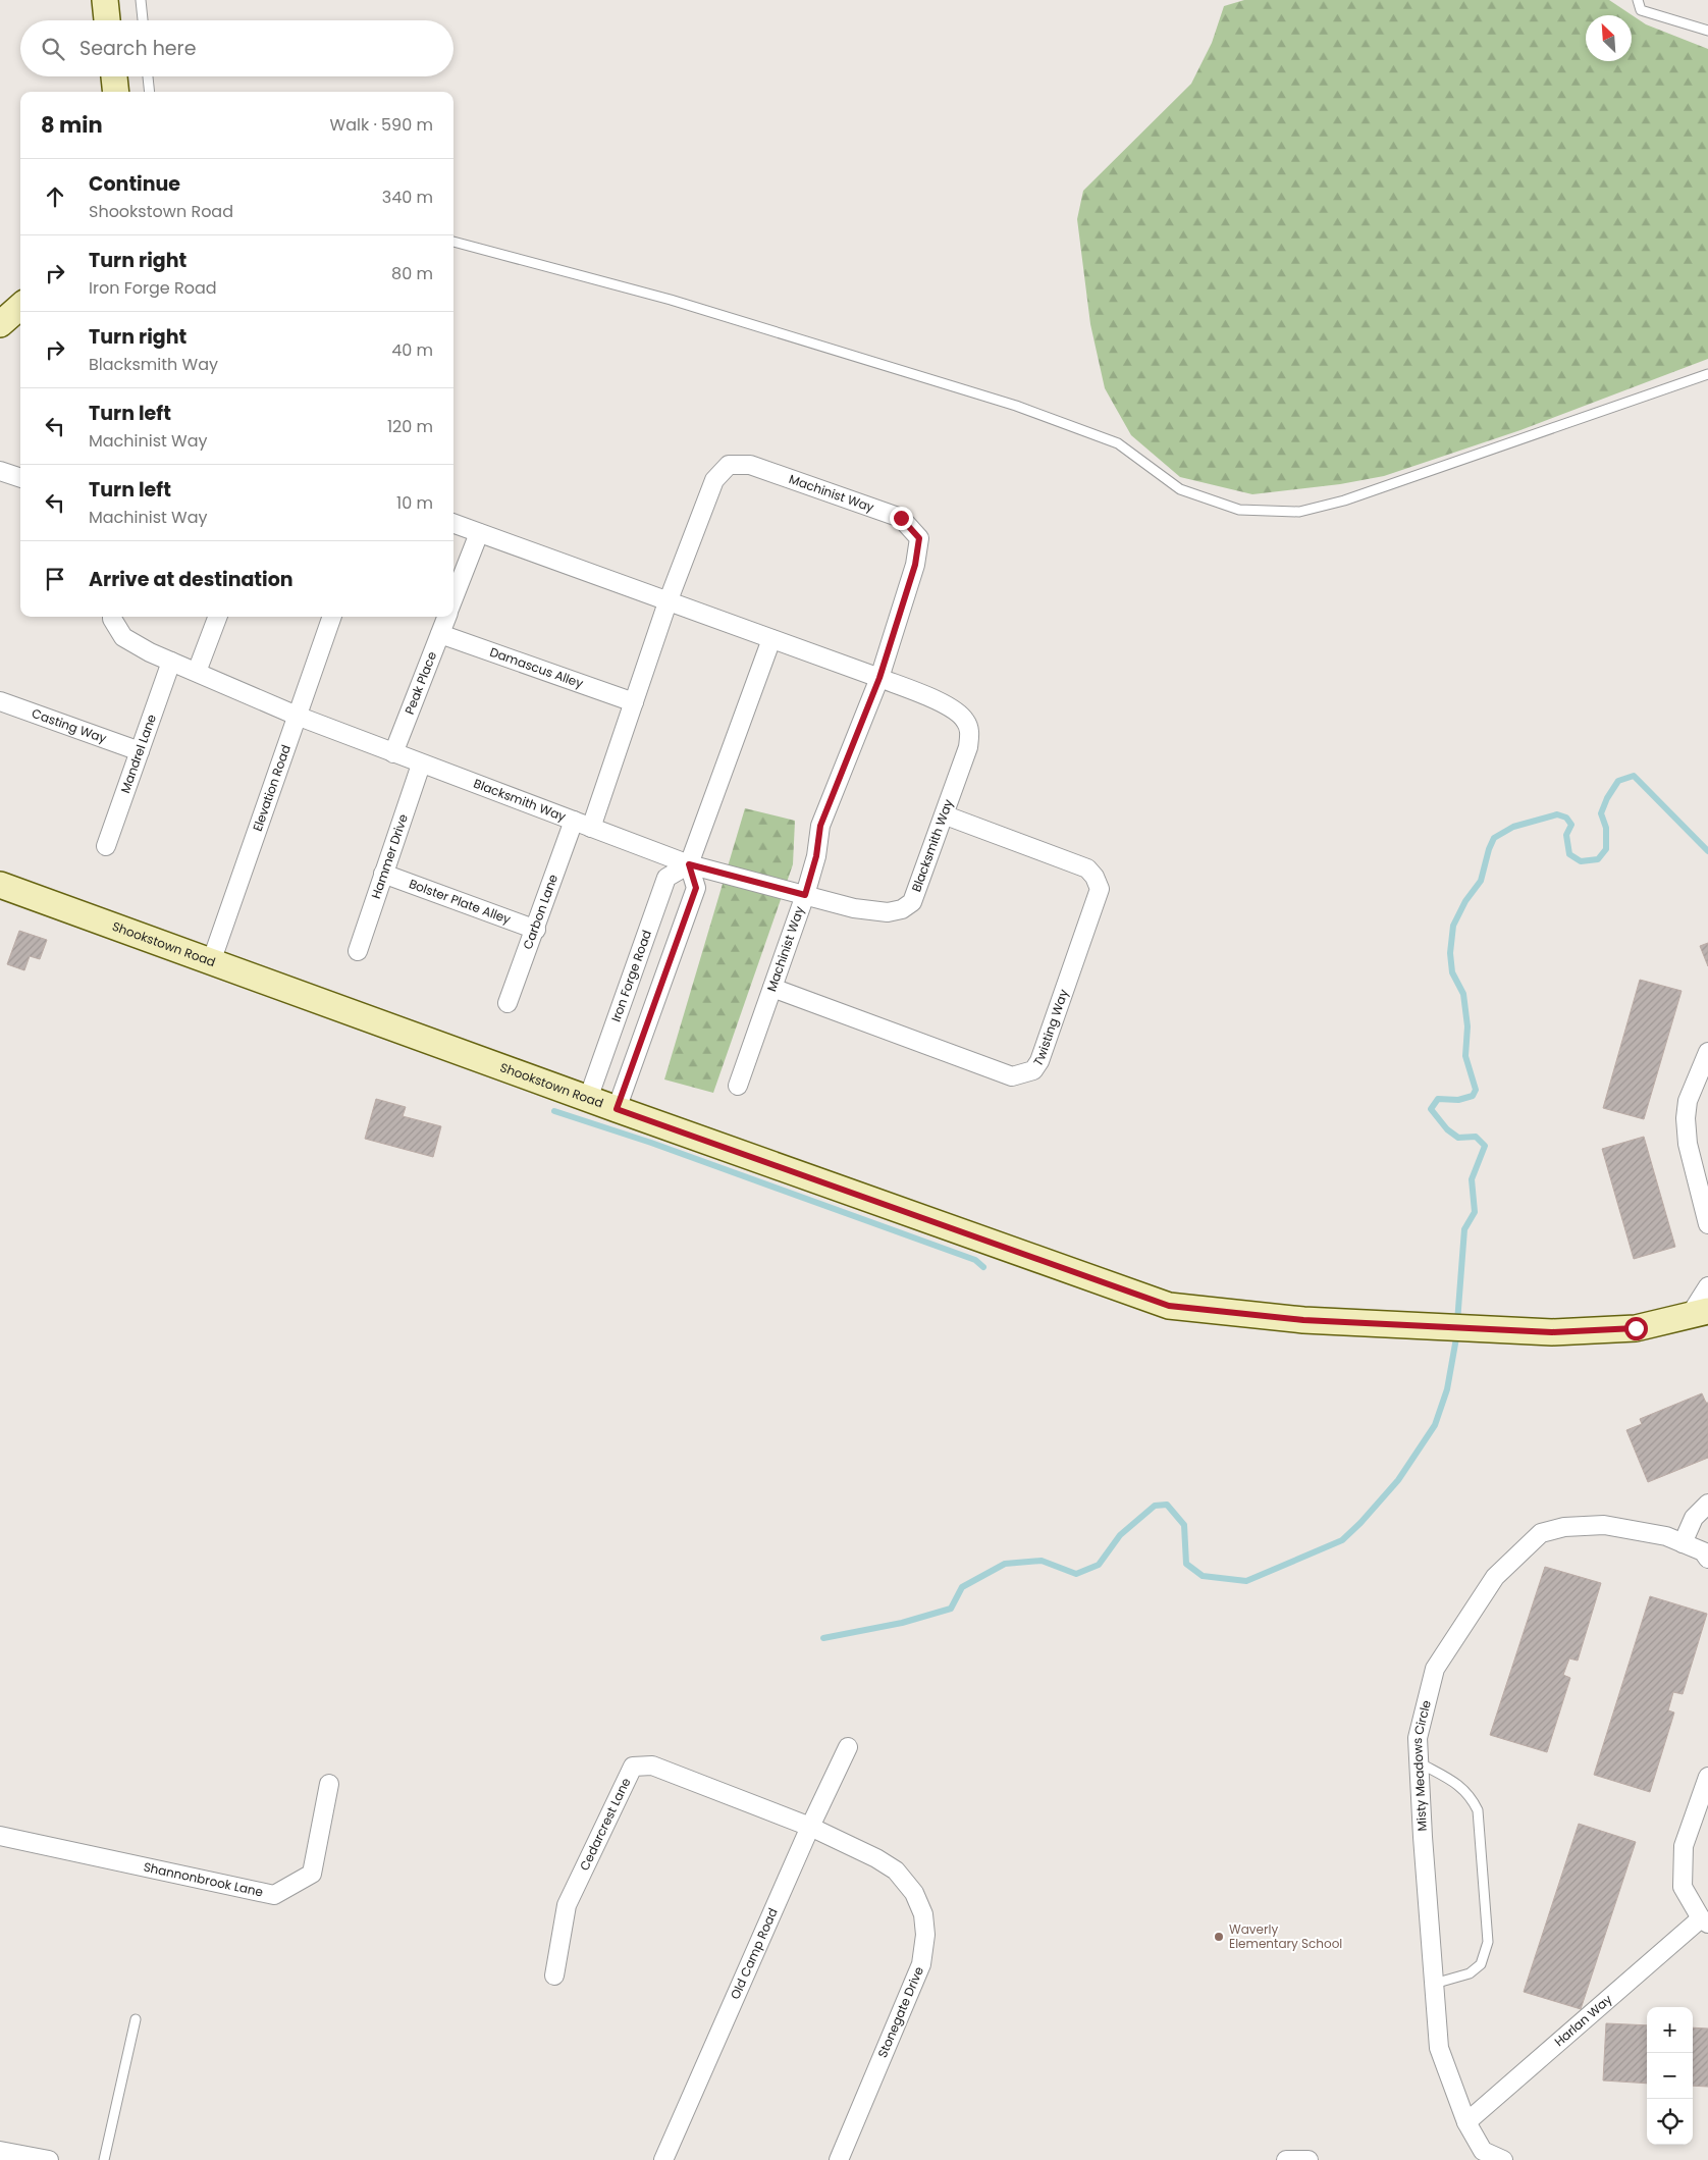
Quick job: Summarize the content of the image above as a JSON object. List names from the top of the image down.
{
  "streets": {
    "street": [
      "Machinist Way",
      "Damascus Alley",
      "Peak Place",
      "Casting Way",
      "Mandrel Lane",
      "Elevation Road",
      "Blacksmith Way",
      "Hammer Drive",
      "Bolster Plate Alley",
      "Carbon Lane",
      "Shookstown Road",
      "Iron Forge Road",
      "Twisting Way",
      "Misty Meadows Circle",
      "Cedarcrest Lane",
      "Shannonbrook Lane",
      "Old Camp Road",
      "Stonegate Drive",
      "Harlan Way"
    ]
  },
  "crossings": [
    ["Machinist Way", "Damascus Alley"],
    ["Machinist Way", "Blacksmith Way"],
    ["Machinist Way", "Twisting Way"],
    ["Damascus Alley", "Peak Place"],
    ["Peak Place", "Blacksmith Way"],
    ["Casting Way", "Mandrel Lane"],
    ["Mandrel Lane", "Blacksmith Way"],
    ["Elevation Road", "Blacksmith Way"],
    ["Elevation Road", "Shookstown Road"],
    ["Blacksmith Way", "Hammer Drive"],
    ["Blacksmith Way", "Carbon Lane"],
    ["Blacksmith Way", "Iron Forge Road"],
    ["Blacksmith Way", "Twisting Way"],
    ["Hammer Drive", "Bolster Plate Alley"],
    ["Bolster Plate Alley", "Carbon Lane"],
    ["Shookstown Road", "Iron Forge Road"],
    ["Misty Meadows Circle", "Harlan Way"],
    ["Cedarcrest Lane", "Old Camp Road"],
    ["Cedarcrest Lane", "Stonegate Drive"],
    ["Old Camp Road", "Stonegate Drive"]
  ],
  "places": ["Waverly Elementary School"],
  "north": "top left",
  "page": {
    "search": "Search here",
    "heading": ["8 min", "Walk · 590 m"],
    "list": [
      ["Continue", "Shookstown Road", "340 m"],
      ["Turn right", "Iron Forge Road", "80 m"],
      ["Turn right", "Blacksmith Way", "40 m"],
      ["Turn left", "Machinist Way", "120 m"],
      ["Turn left", "Machinist Way", "10 m"],
      "Arrive at destination"
    ],
    "map_buttons": ["+", "−"]
  }
}
